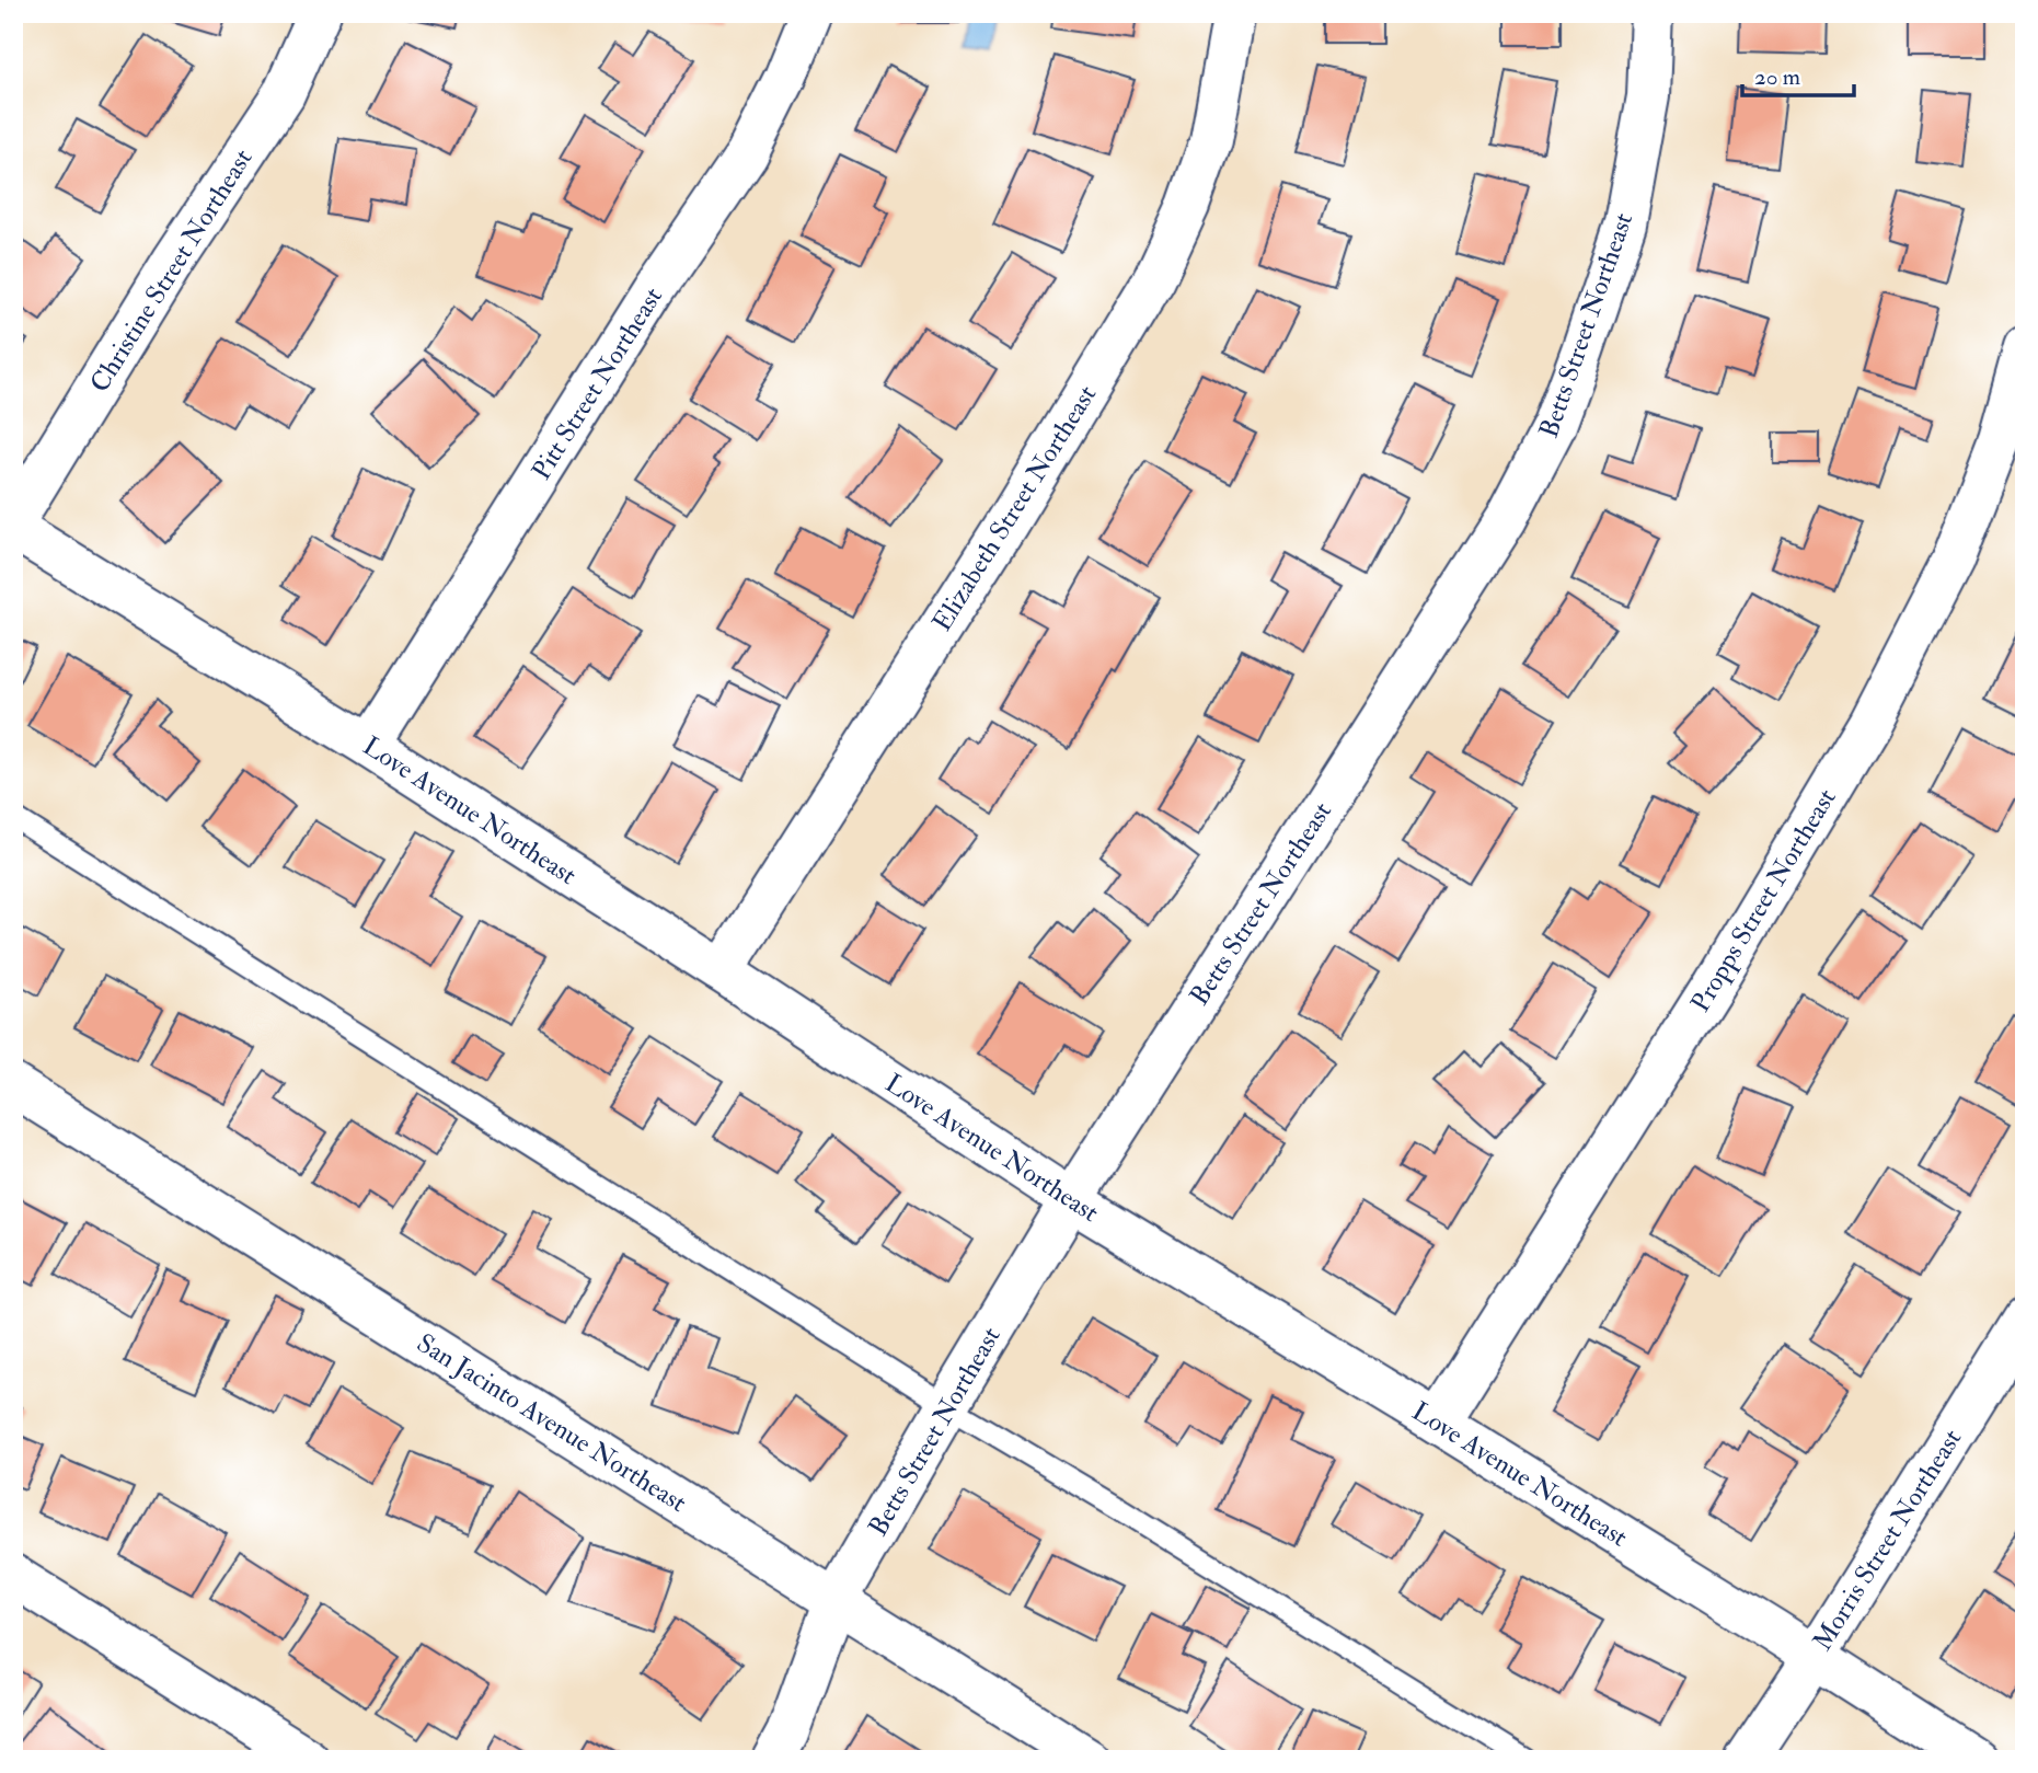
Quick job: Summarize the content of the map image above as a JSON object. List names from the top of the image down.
{
  "streets": {
    "street": [
      "Christine Street Northeast",
      "Betts Street Northeast",
      "Pitt Street Northeast",
      "Elizabeth Street Northeast",
      "Love Avenue Northeast",
      "Propps Street Northeast",
      "San Jacinto Avenue Northeast",
      "Morris Street Northeast"
    ]
  },
  "crossings": [
    ["Christine Street Northeast", "Love Avenue Northeast"],
    ["Betts Street Northeast", "Love Avenue Northeast"],
    ["Betts Street Northeast", "San Jacinto Avenue Northeast"],
    ["Pitt Street Northeast", "Love Avenue Northeast"],
    ["Elizabeth Street Northeast", "Love Avenue Northeast"],
    ["Love Avenue Northeast", "Propps Street Northeast"],
    ["Love Avenue Northeast", "Morris Street Northeast"]
  ],
  "scale_bar": "20 m"
}
